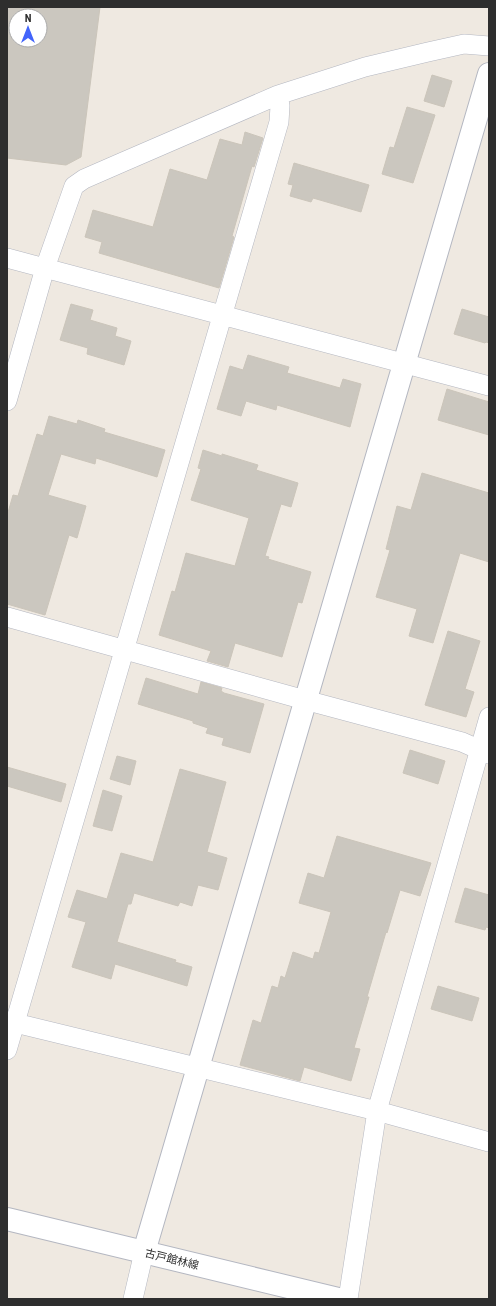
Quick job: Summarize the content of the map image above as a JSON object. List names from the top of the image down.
{
  "streets": {
    "street": ["古戸館林線"]
  },
  "north": "top"
}
